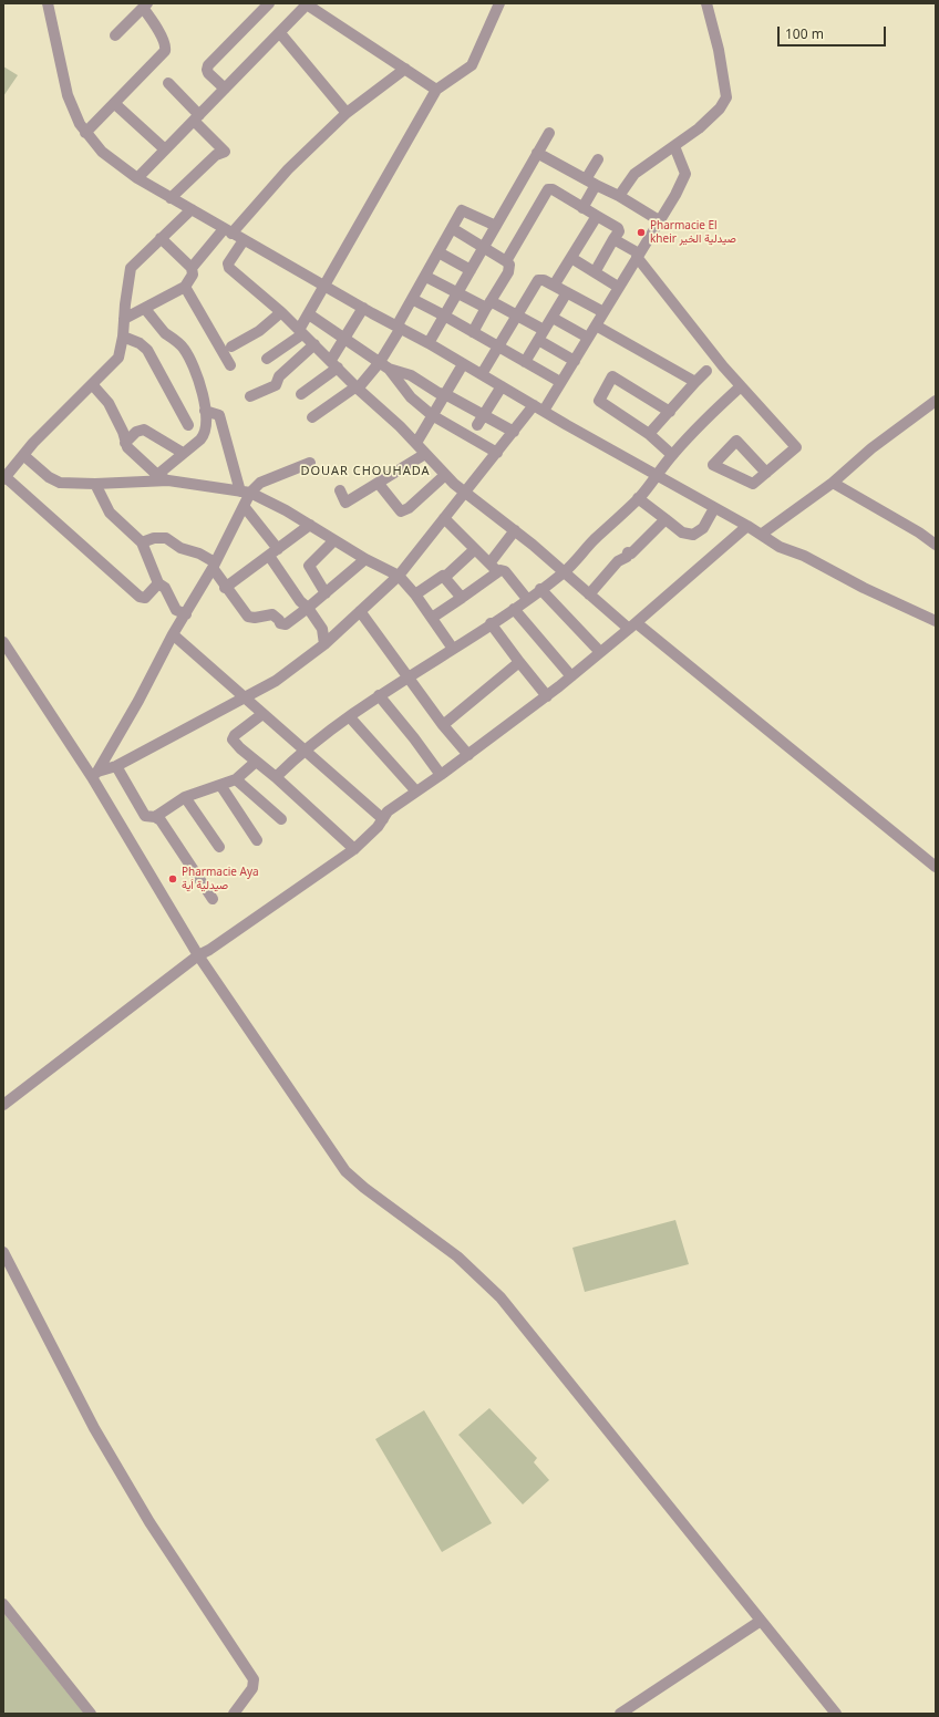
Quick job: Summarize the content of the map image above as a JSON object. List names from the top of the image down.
{
  "districts": ["DOUAR CHOUHADA"],
  "places": ["Pharmacie El kheir صيدلية الخير", "Pharmacie Aya صيدلية اَية"],
  "scale_bar": "100 m"
}
